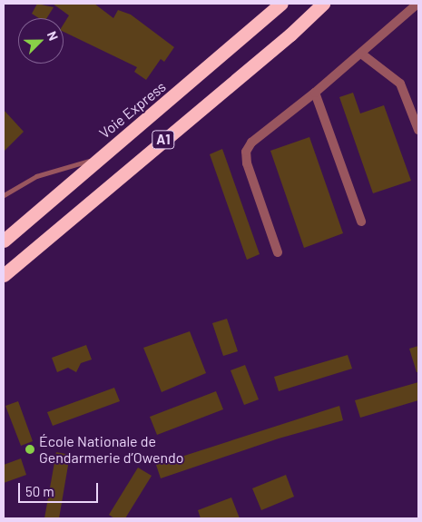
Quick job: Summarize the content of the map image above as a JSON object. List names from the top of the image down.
{
  "streets": {
    "highway": ["Voie Express", "A1"]
  },
  "places": ["École Nationale de Gendarmerie d’Owendo"],
  "scale_bar": "50 m",
  "north": "top right"
}
